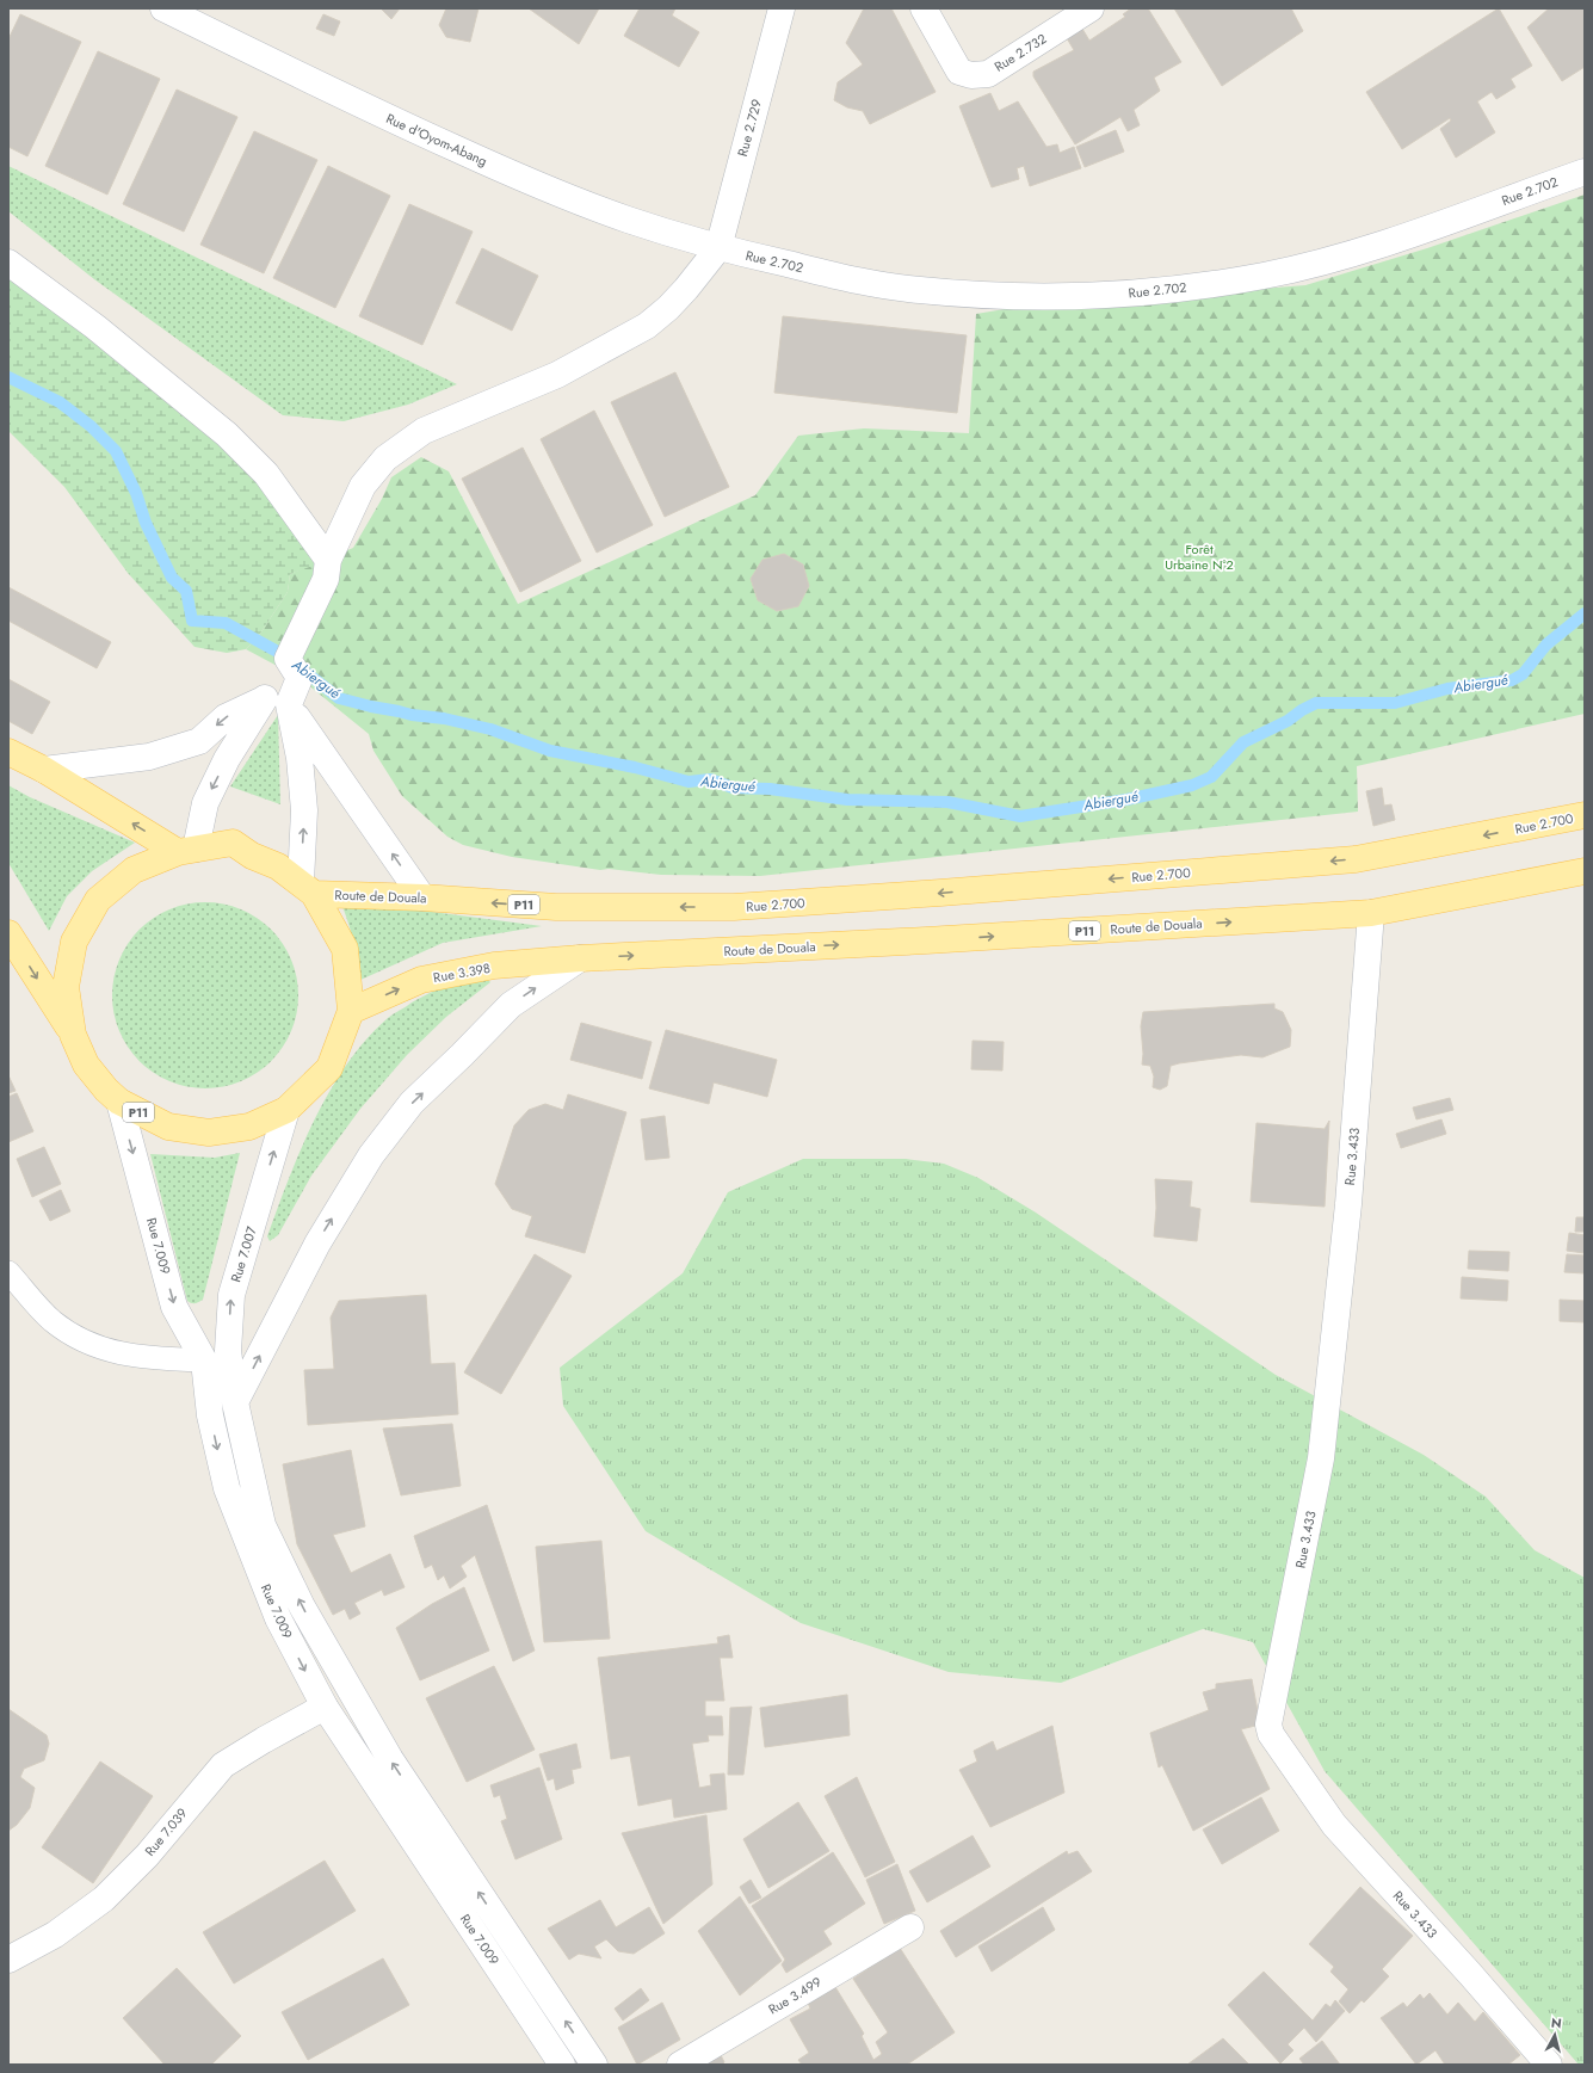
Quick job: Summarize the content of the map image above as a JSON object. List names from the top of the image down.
{
  "streets": {
    "main road": [
      "Rue 2.732",
      "Rue 2.729",
      "Rue d'Oyom-Abang",
      "Rue 2.702",
      "Rue 2.700",
      "Route de Douala",
      "P11",
      "Rue 3.398",
      "Rue 3.433",
      "Rue 7.009",
      "Rue 7.007",
      "Rue 7.039",
      "Rue 3.499"
    ]
  },
  "crossings": [
    ["Rue 2.729", "Rue d'Oyom-Abang"],
    ["Rue 2.729", "Rue 2.702"],
    ["Rue d'Oyom-Abang", "Rue 2.702"],
    ["Rue 2.700", "Route de Douala"],
    ["Route de Douala", "P11"],
    ["Route de Douala", "Rue 3.398"],
    ["Route de Douala", "Rue 3.433"],
    ["Route de Douala", "Rue 7.009"],
    ["Route de Douala", "Rue 7.007"],
    ["Rue 7.009", "Rue 7.007"],
    ["Rue 7.009", "Rue 7.039"]
  ],
  "one_way": ["Rue 2.700", "Rue 3.398", "Rue 7.007"],
  "water": ["Abiergué"],
  "parks": ["Forêt Urbaine N°2"],
  "north": "top"
}
